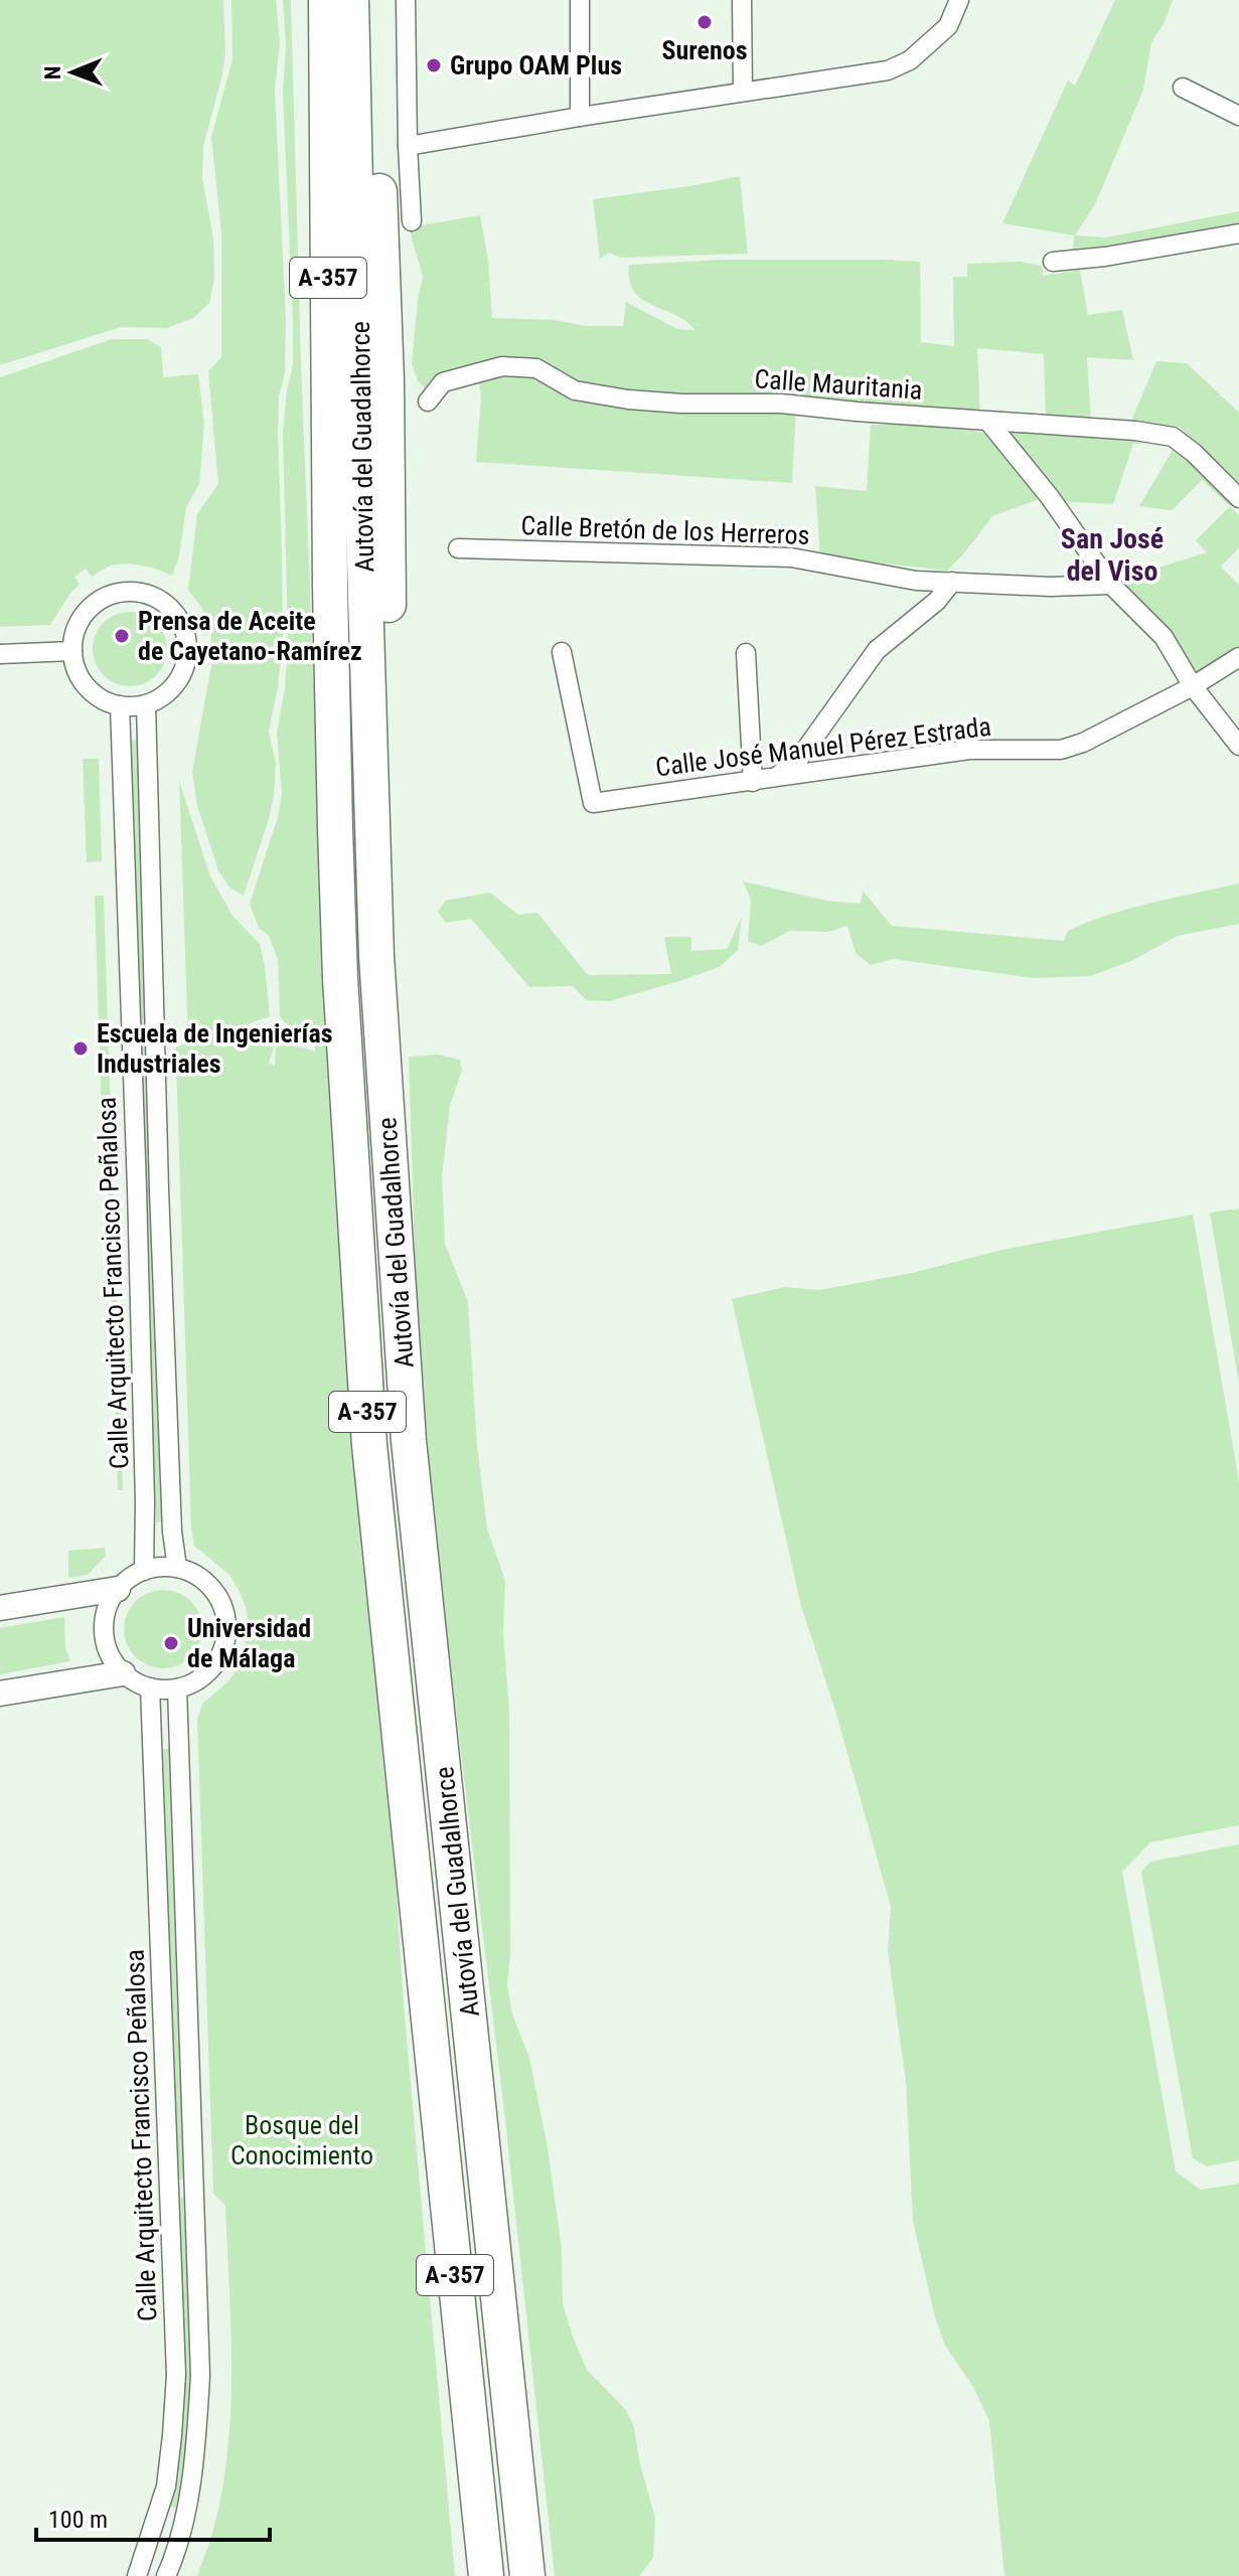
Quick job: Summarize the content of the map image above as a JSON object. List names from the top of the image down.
{
  "streets": {
    "highway": ["A-357", "Autovía del Guadalhorce"],
    "street": [
      "Calle Mauritania",
      "Calle Bretón de los Herreros",
      "Calle José Manuel Pérez Estrada",
      "Calle Arquitecto Francisco Peñalosa"
    ]
  },
  "districts": ["San José del Viso"],
  "parks": ["Bosque del Conocimiento"],
  "places": [
    "Surenos",
    "Grupo OAM Plus",
    "Prensa de Aceite de Cayetano-Ramírez",
    "Escuela de Ingenierías Industriales",
    "Universidad de Málaga"
  ],
  "scale_bar": "100 m",
  "north": "left"
}
